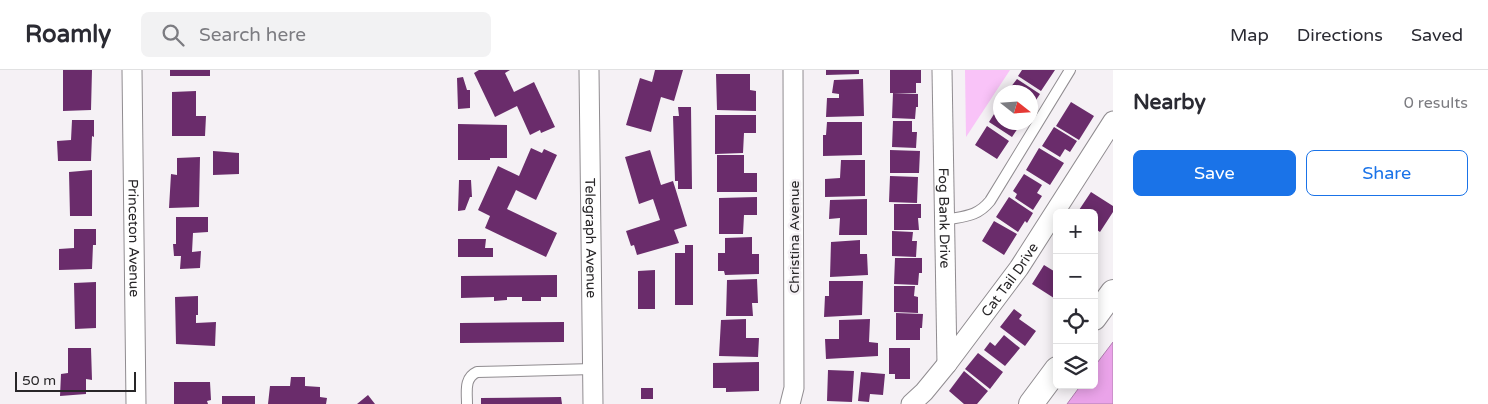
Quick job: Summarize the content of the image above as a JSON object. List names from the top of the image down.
{
  "streets": {
    "street": [
      "Fog Bank Drive",
      "Princeton Avenue",
      "Telegraph Avenue",
      "Christina Avenue",
      "Cat Tail Drive"
    ]
  },
  "crossings": [
    ["Fog Bank Drive", "Cat Tail Drive"]
  ],
  "scale_bar": "50 m",
  "north": "right",
  "page": {
    "header": "Roamly",
    "search": "Search here",
    "nav": ["Map", "Directions", "Saved"],
    "heading": ["Nearby", "0 results"],
    "buttons": ["Save", "Share"],
    "map_buttons": ["+", "−"],
    "scale": "50 m"
  }
}
